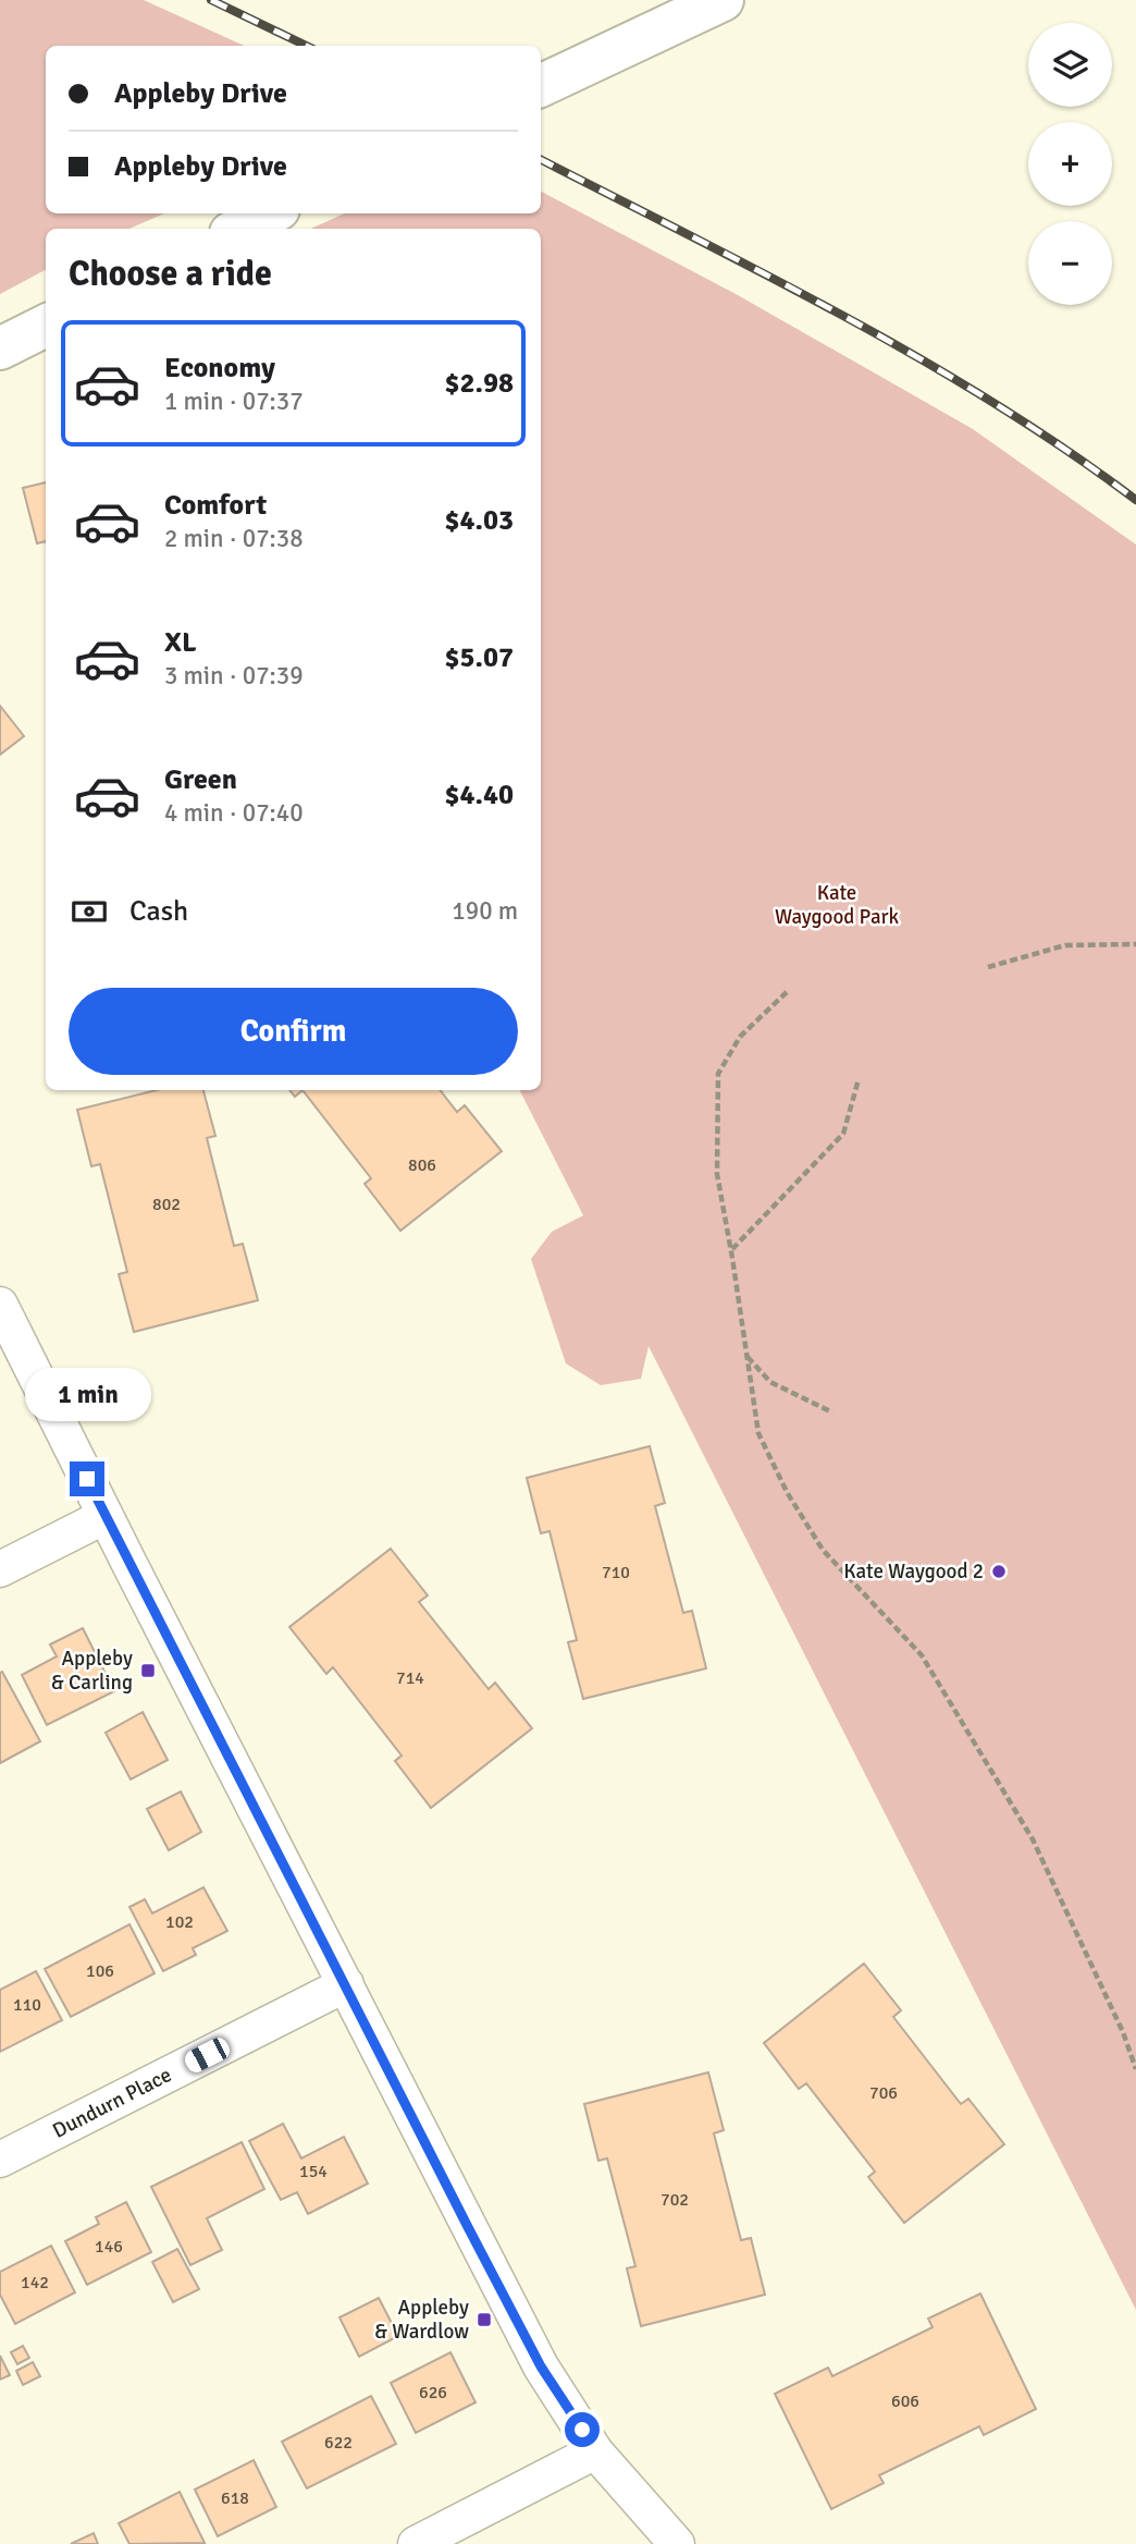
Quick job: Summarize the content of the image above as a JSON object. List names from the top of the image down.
{
  "streets": {
    "street": ["Dundurn Place"]
  },
  "parks": ["Kate Waygood Park"],
  "places": {
    "other": ["Kate Waygood 2"],
    "transit": ["Appleby & Carling", "Appleby & Wardlow"]
  },
  "house_numbers": [
    "806",
    "802",
    "710",
    "714",
    "102",
    "106",
    "110",
    "706",
    "154",
    "702",
    "146",
    "142",
    "626",
    "606",
    "622",
    "618"
  ],
  "page": {
    "map_buttons": ["+", "−"],
    "banner": ["Appleby Drive", "Appleby Drive"],
    "heading": "Choose a ride",
    "list": [
      {
        "name": "Economy",
        "note": "1 min · 07:37",
        "value": "$2.98"
      },
      {
        "name": "Comfort",
        "note": "2 min · 07:38",
        "value": "$4.03"
      },
      {
        "name": "XL",
        "note": "3 min · 07:39",
        "value": "$5.07"
      },
      {
        "name": "Green",
        "note": "4 min · 07:40",
        "value": "$4.40"
      }
    ],
    "pay": ["Cash", "190 m"],
    "buttons": "Confirm",
    "bubble": "1 min"
  }
}
